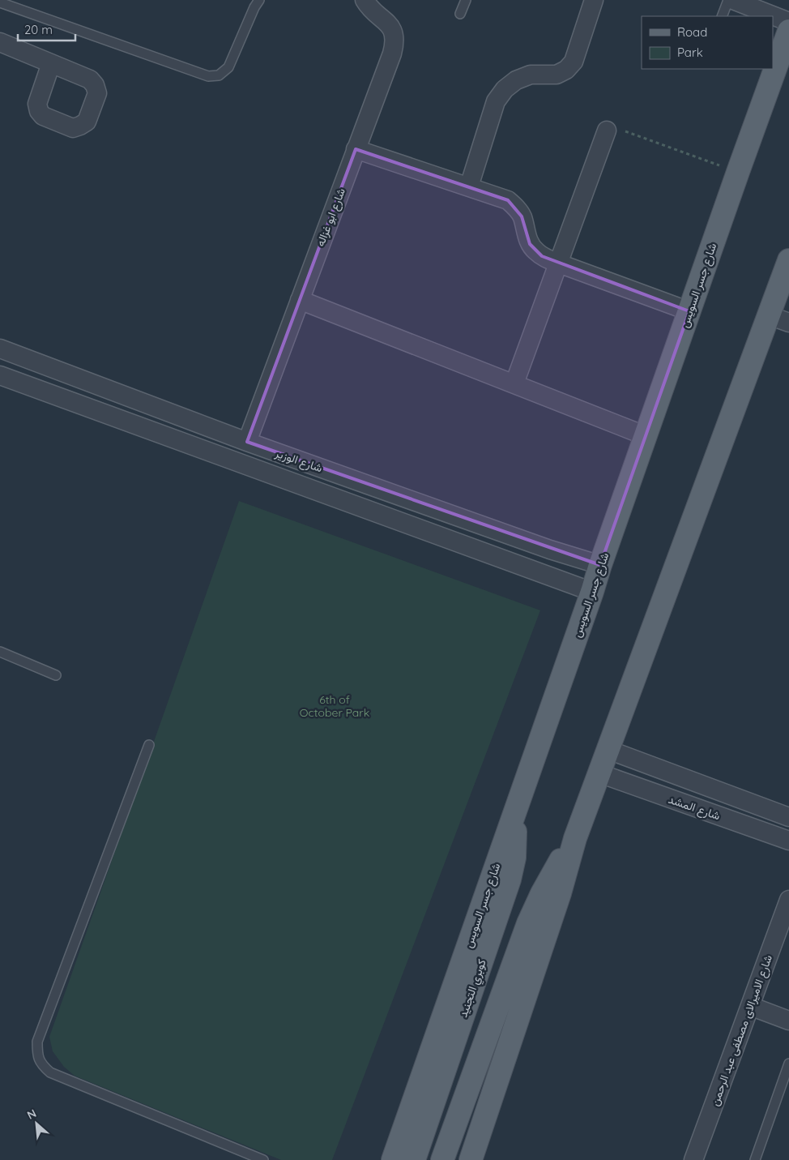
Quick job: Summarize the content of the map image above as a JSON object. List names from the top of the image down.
{
  "streets": {
    "main road": ["شارع جسر السويس", "كوبري التجنيد"],
    "street": [
      "شارع ابو غزاله",
      "شارع الوزير",
      "شارع المشد",
      "شارع الاميرالاى مصطفى عبد الرحمن"
    ]
  },
  "crossings": [
    ["شارع ابو غزاله", "شارع الوزير"],
    ["شارع جسر السويس", "شارع الوزير"],
    ["شارع جسر السويس", "كوبري التجنيد"]
  ],
  "parks": ["6th of October Park"],
  "legend": ["Road", "Park"],
  "scale_bar": "20 m",
  "north": "top left"
}
